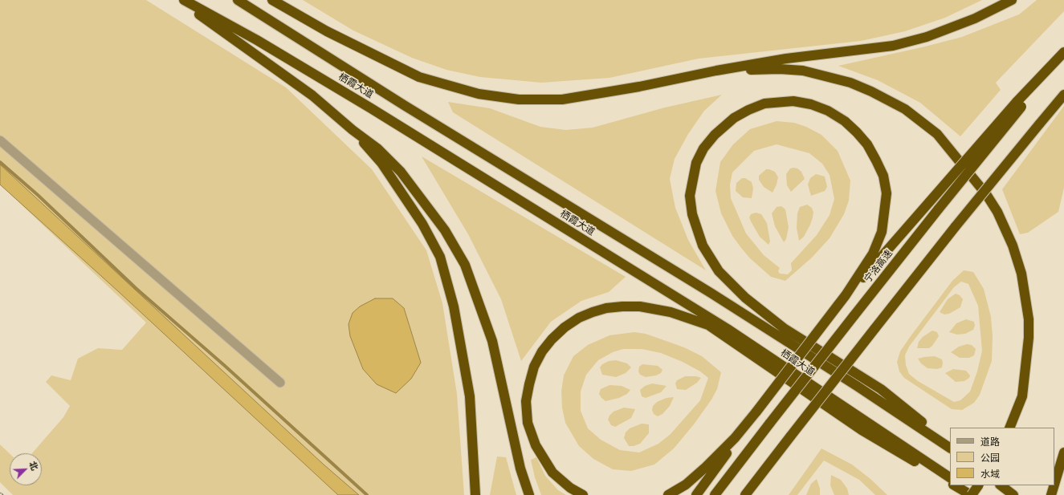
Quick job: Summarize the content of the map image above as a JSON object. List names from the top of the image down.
{
  "streets": {
    "highway": ["栖霞大道", "宁洛高速"]
  },
  "legend": ["道路", "公园", "水域"],
  "north": "top right"
}
